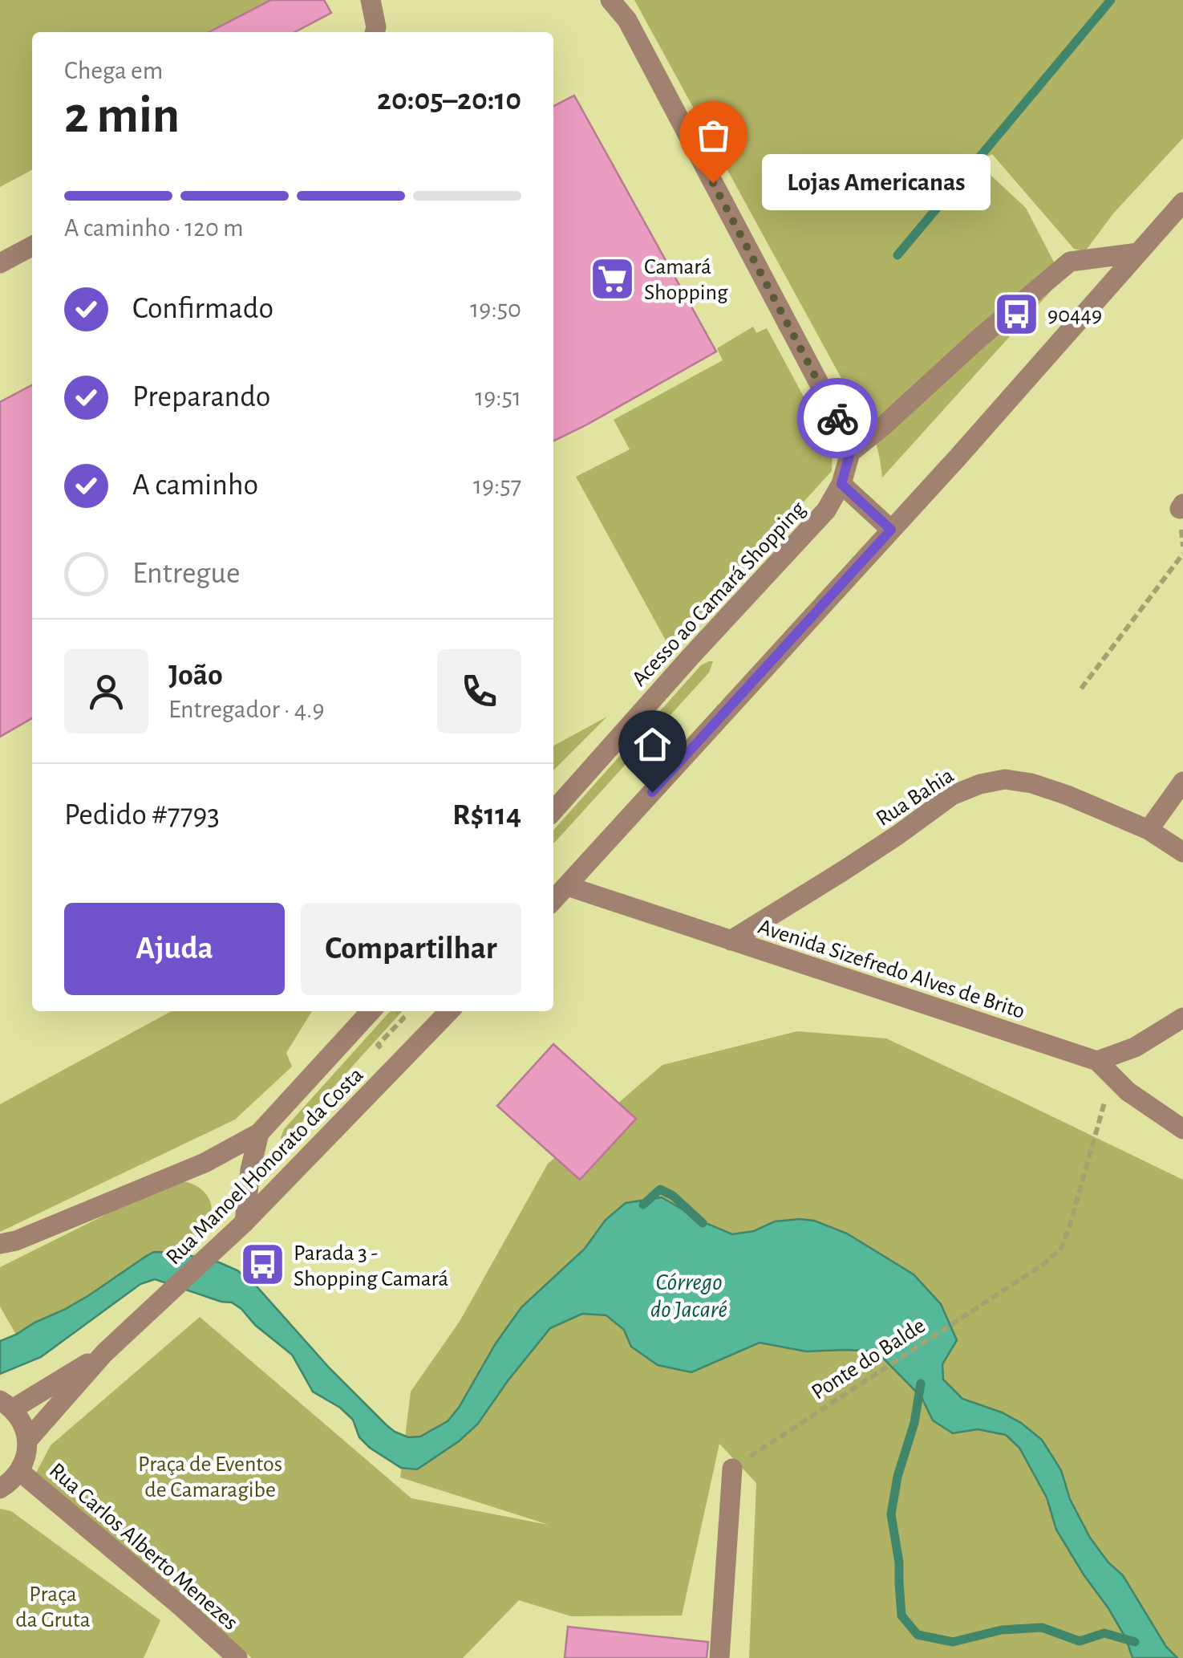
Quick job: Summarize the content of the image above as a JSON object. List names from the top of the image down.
{
  "streets": {
    "street": [
      "Acesso ao Camará Shopping",
      "Rua Bahia",
      "Avenida Sizefredo Alves de Brito",
      "Rua Manoel Honorato da Costa",
      "Rua Carlos Alberto Menezes"
    ],
    "path": ["Ponte do Balde"]
  },
  "crossings": [
    ["Rua Bahia", "Avenida Sizefredo Alves de Brito"],
    ["Avenida Sizefredo Alves de Brito", "Ponte do Balde"]
  ],
  "water": ["Córrego do Jacaré"],
  "parks": ["Praça de Eventos de Camaragibe", "Praça da Gruta"],
  "places": {
    "other": ["Lojas Americanas"],
    "supermarket": ["Camará Shopping"],
    "bus stop": ["90449", "Parada 3 - Shopping Camará"]
  },
  "page": {
    "heading": ["2 min", "Chega em", "20:05–20:10"],
    "panel": [
      "João",
      "Entregador · 4.9",
      "Pedido #7793",
      "R$114"
    ],
    "bubble": "Lojas Americanas",
    "bar": "A caminho · 120 m",
    "list": [
      ["Confirmado", "19:50"],
      ["Preparando", "19:51"],
      ["A caminho", "19:57"],
      "Entregue"
    ],
    "buttons": ["Ajuda", "Compartilhar"]
  }
}
